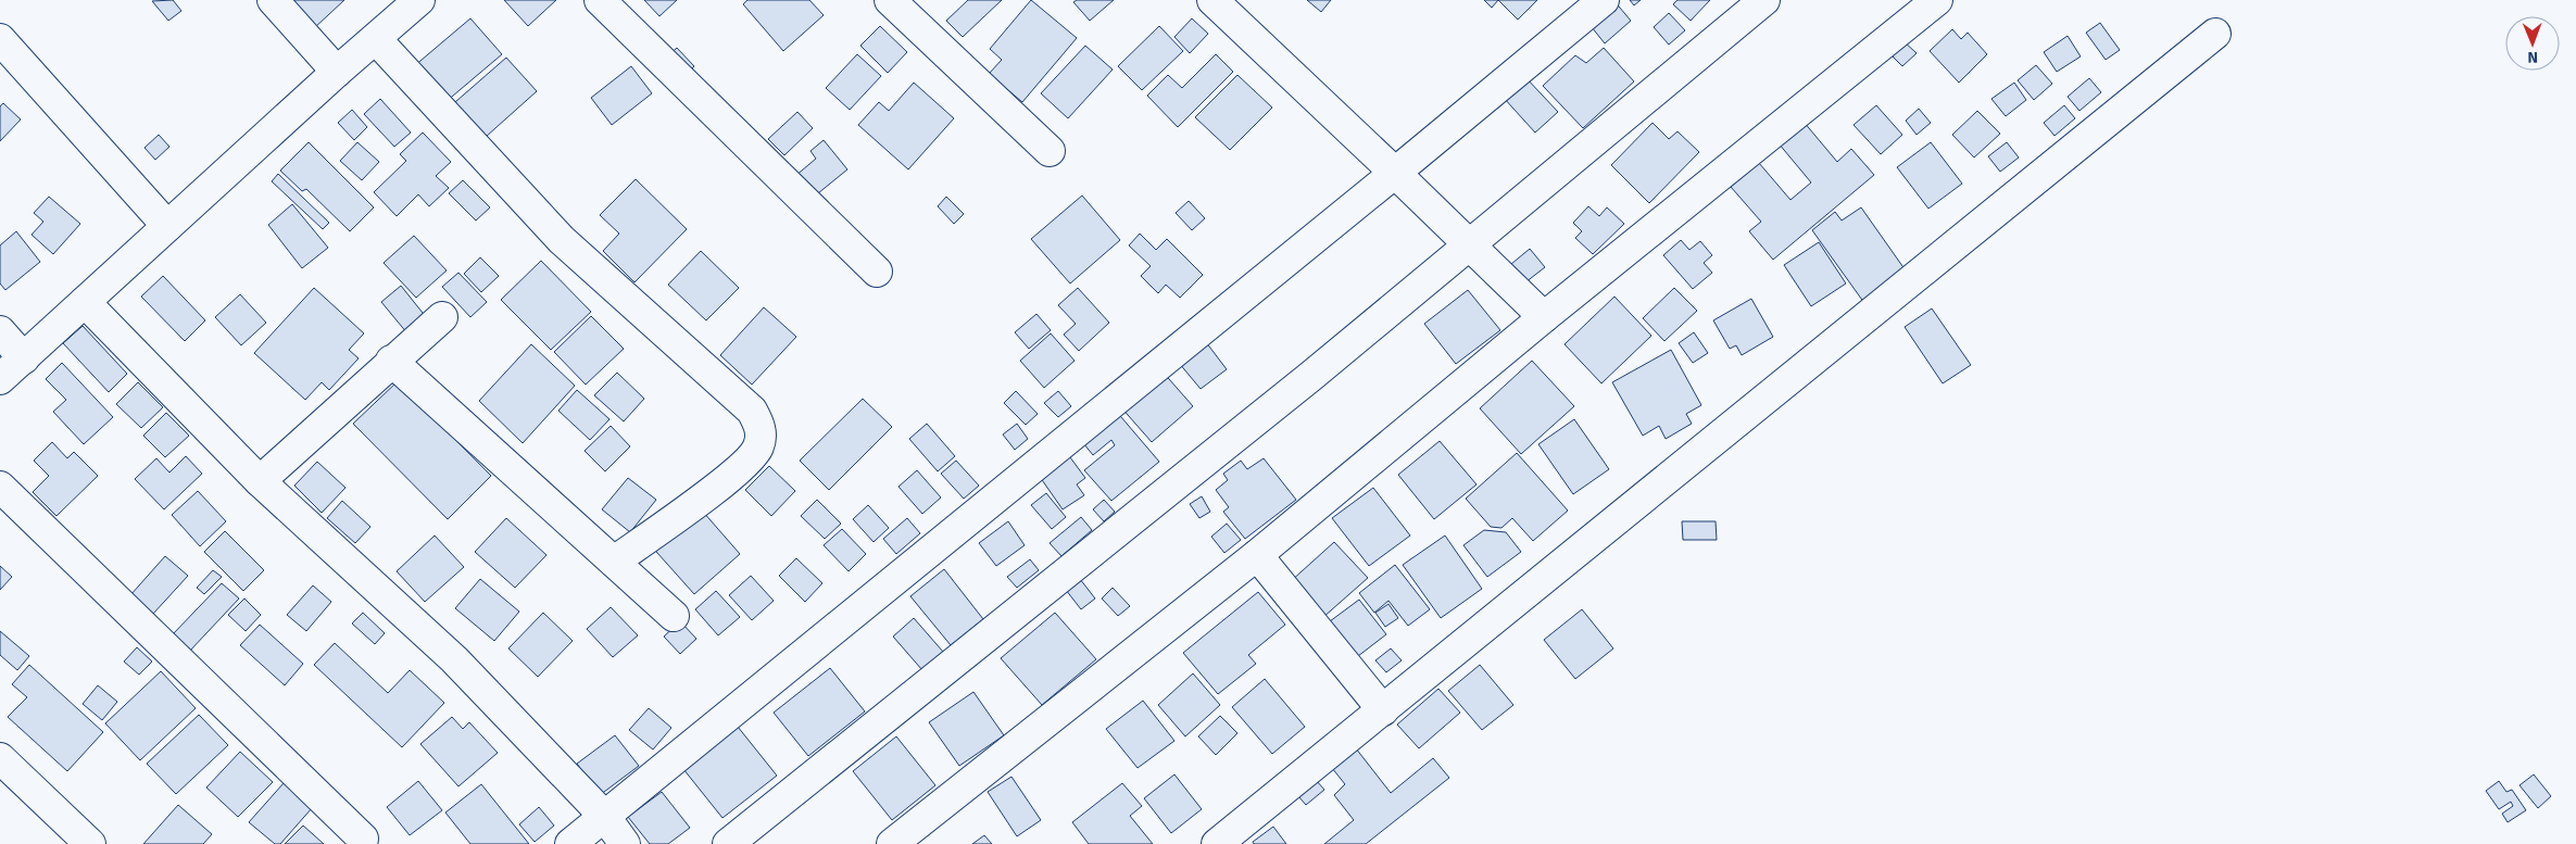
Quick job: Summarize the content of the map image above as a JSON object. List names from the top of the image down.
{
  "north": "bottom"
}
